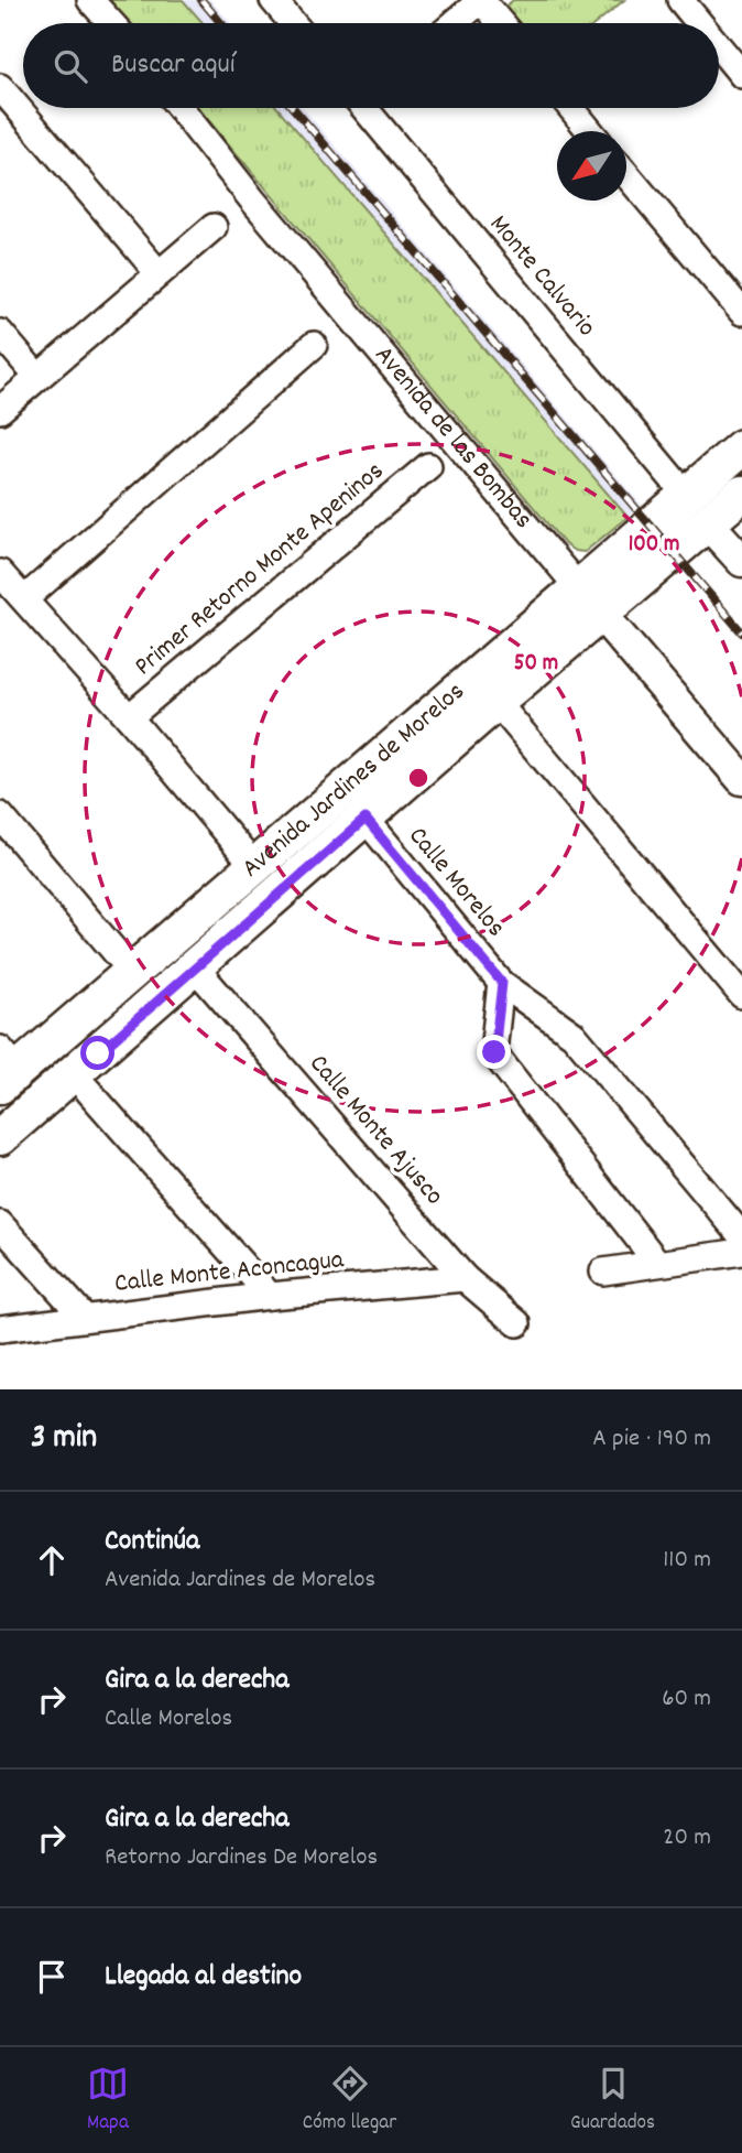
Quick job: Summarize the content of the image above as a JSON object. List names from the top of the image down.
{
  "streets": {
    "main road": ["Avenida Jardines de Morelos"],
    "street": [
      "Monte Calvario",
      "Avenida de las Bombas",
      "Primer Retorno Monte Apeninos",
      "Calle Morelos",
      "Calle Monte Ajusco",
      "Calle Monte Aconcagua"
    ]
  },
  "crossings": [
    ["Monte Calvario", "Avenida Jardines de Morelos"],
    ["Avenida de las Bombas", "Avenida Jardines de Morelos"],
    ["Avenida Jardines de Morelos", "Calle Morelos"],
    ["Avenida Jardines de Morelos", "Calle Monte Ajusco"],
    ["Calle Monte Ajusco", "Calle Monte Aconcagua"]
  ],
  "north": "bottom left",
  "page": {
    "search": "Buscar aquí",
    "heading": ["3 min", "A pie · 190 m"],
    "list": [
      ["Continúa", "Avenida Jardines de Morelos", "110 m"],
      ["Gira a la derecha", "Calle Morelos", "60 m"],
      ["Gira a la derecha", "Retorno Jardines De Morelos", "20 m"],
      "Llegada al destino"
    ],
    "nav": ["Mapa", "Cómo llegar", "Guardados"]
  },
  "rings": ["100 m", "50 m"]
}
